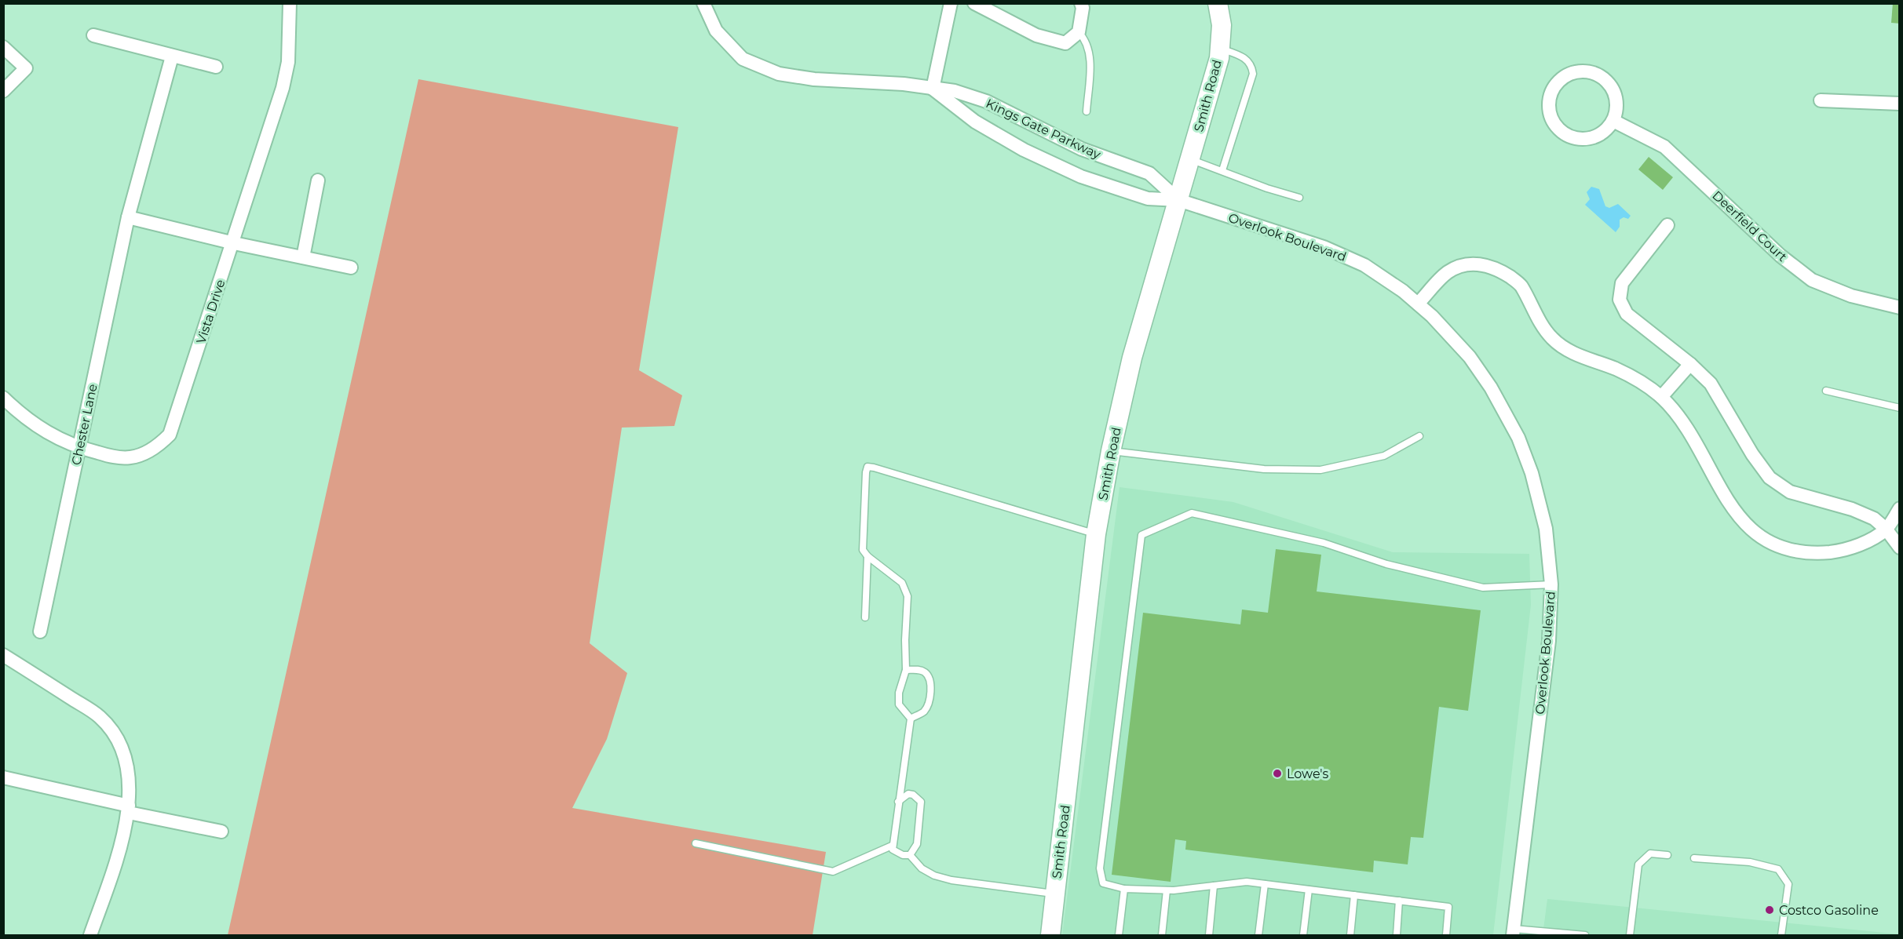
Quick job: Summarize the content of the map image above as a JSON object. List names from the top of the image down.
{
  "streets": {
    "street": [
      "Smith Road",
      "Kings Gate Parkway",
      "Deerfield Court",
      "Overlook Boulevard",
      "Vista Drive",
      "Chester Lane"
    ]
  },
  "crossings": [
    ["Smith Road", "Kings Gate Parkway"],
    ["Smith Road", "Overlook Boulevard"],
    ["Kings Gate Parkway", "Overlook Boulevard"],
    ["Vista Drive", "Chester Lane"]
  ],
  "places": ["Lowe's", "Costco Gasoline"]
}
